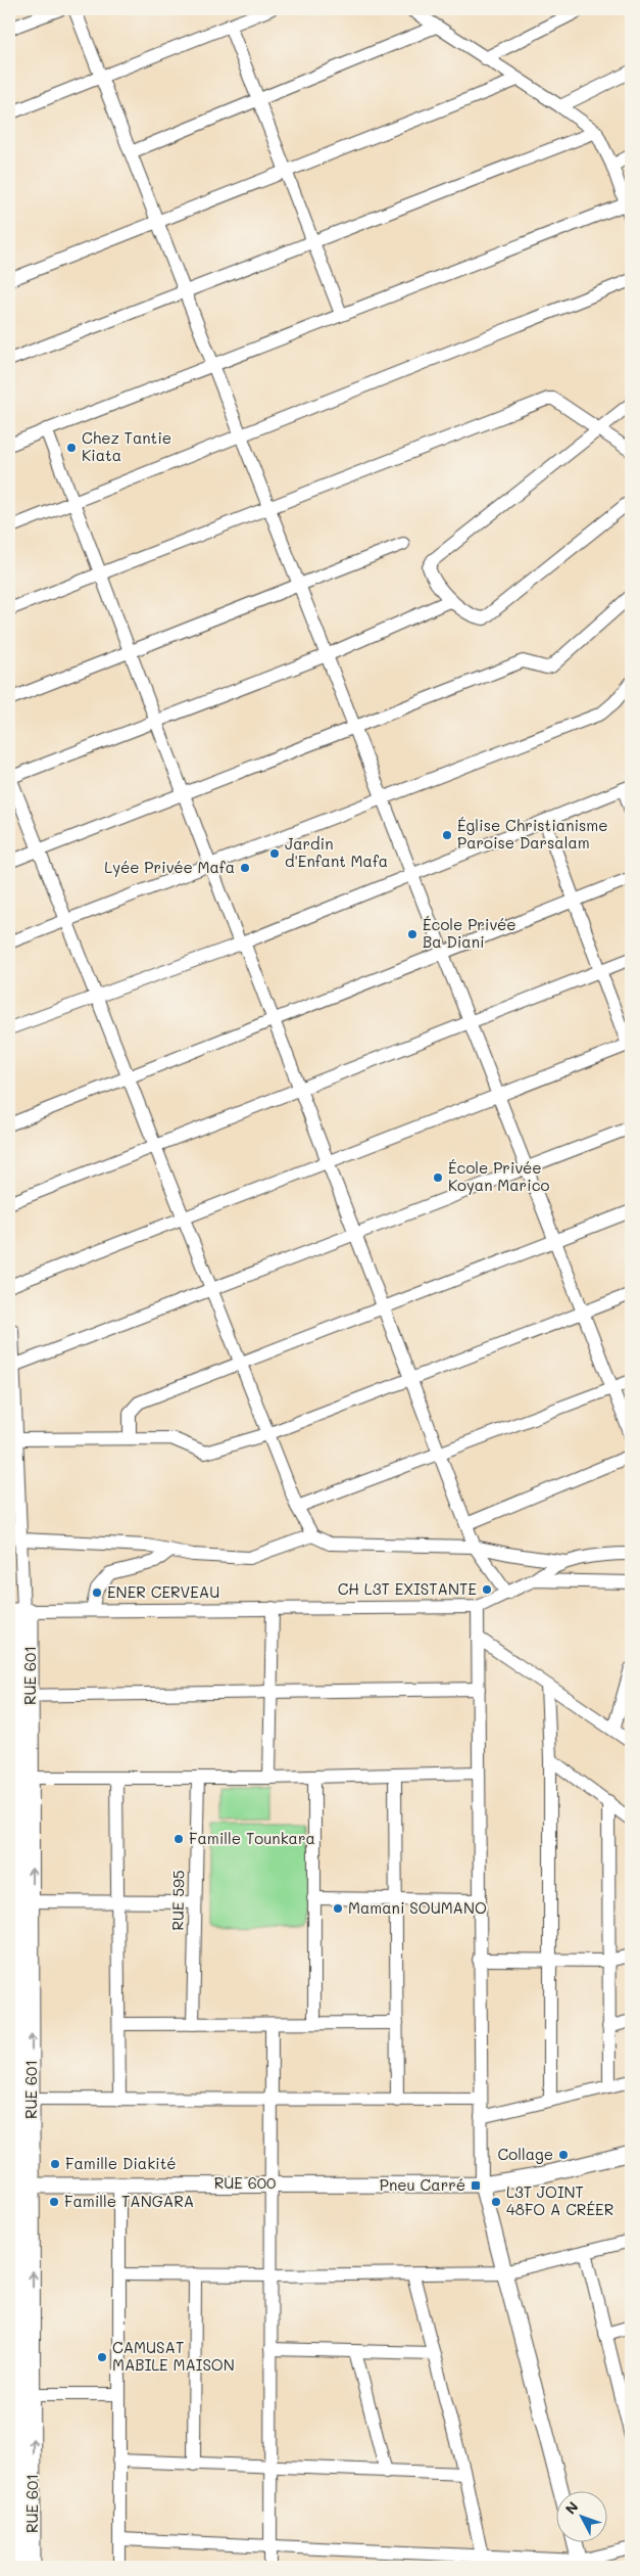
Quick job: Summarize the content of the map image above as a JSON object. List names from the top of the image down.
{
  "streets": {
    "street": ["RUE 601", "RUE 595", "RUE 600"]
  },
  "crossings": [
    ["RUE 601", "RUE 600"]
  ],
  "places": {
    "other": [
      "Chez Tantie Kiata",
      "Église Christianisme Paroise Darsalam",
      "Jardin d'Enfant Mafa",
      "Lyée Privée Mafa",
      "École Privée Ba Diani",
      "École Privée Koyan Marico",
      "CH L3T EXISTANTE",
      "ENER CERVEAU",
      "Famille Tounkara",
      "Mamani SOUMANO",
      "Collage",
      "Famille Diakité",
      "Famille TANGARA",
      "L3T JOINT 48FO A CRÉER",
      "CAMUSAT MABILE MAISON"
    ],
    "transit": ["Pneu Carré"]
  },
  "north": "top left"
}
